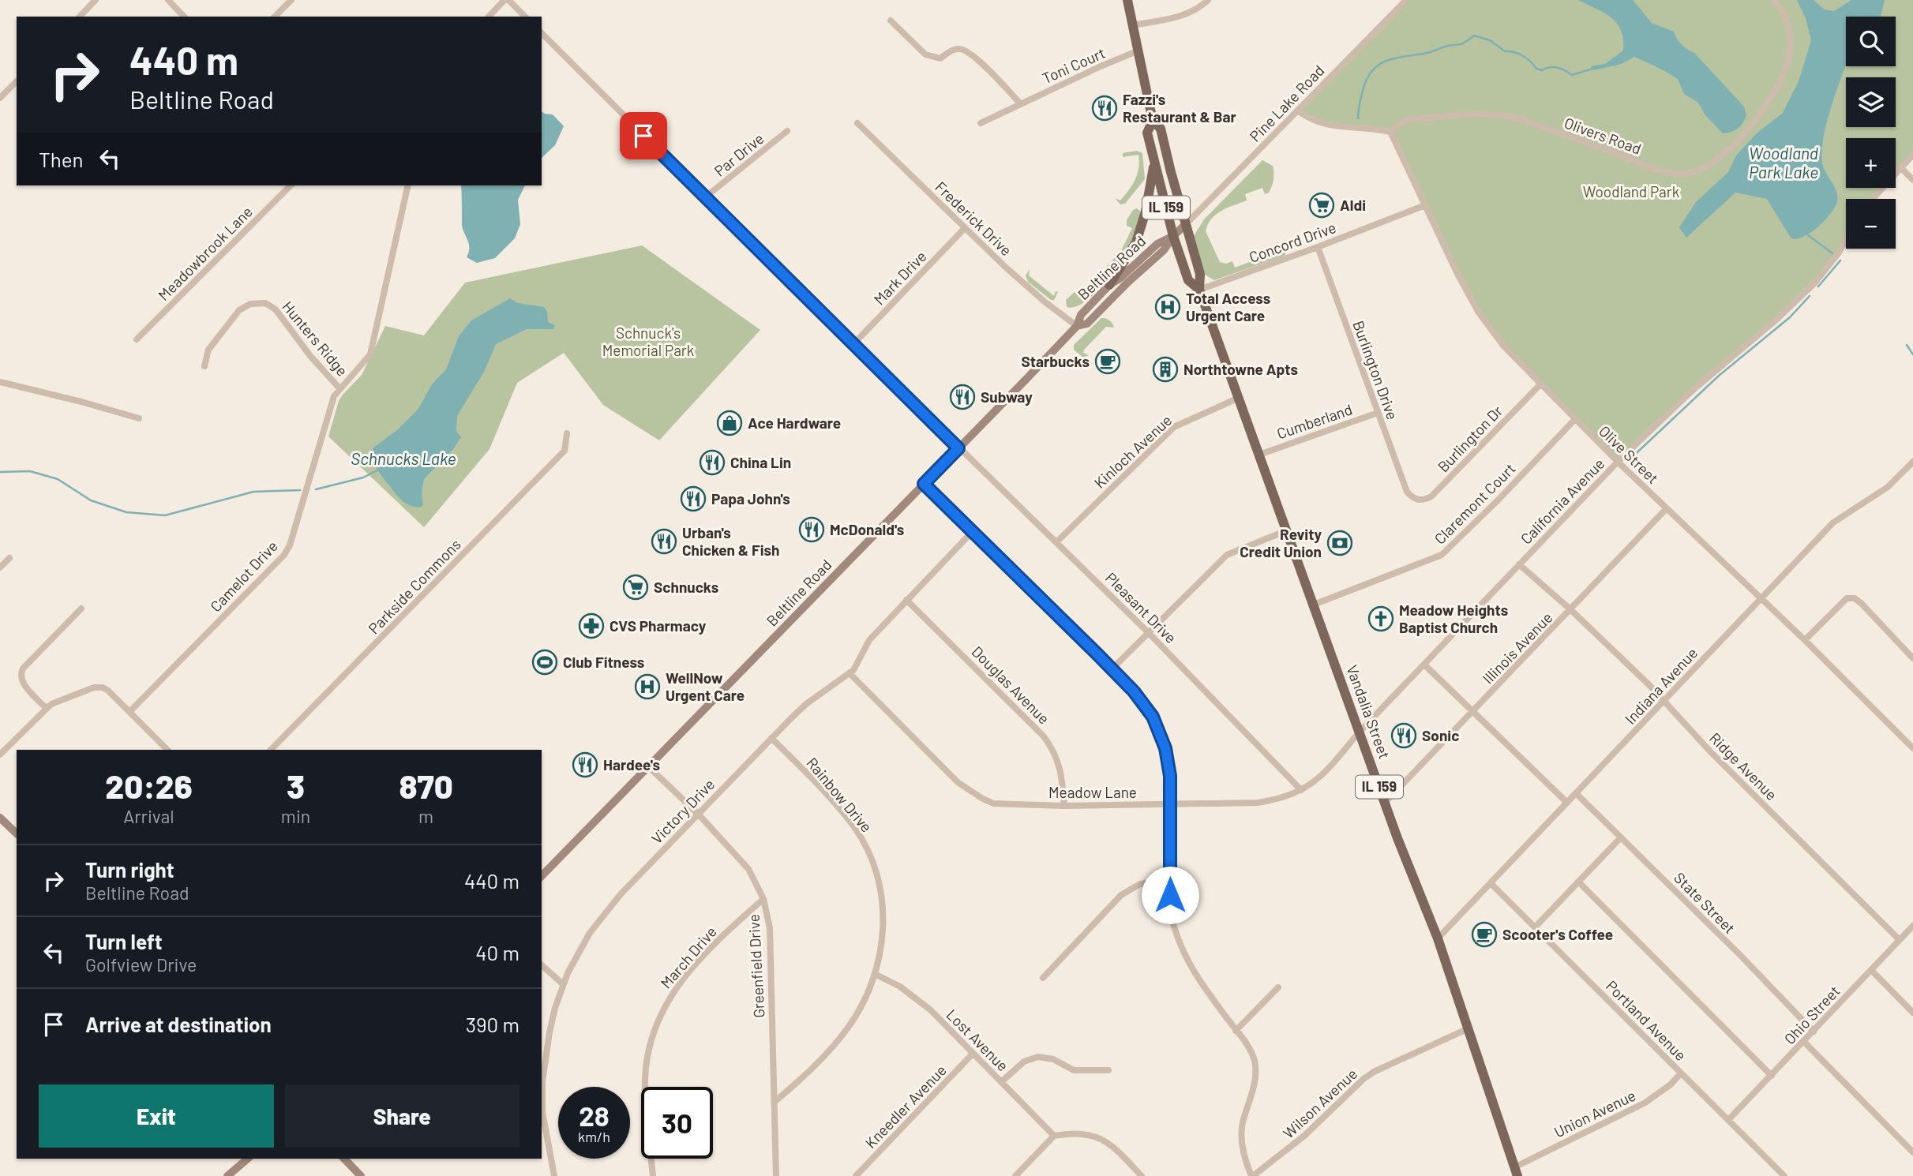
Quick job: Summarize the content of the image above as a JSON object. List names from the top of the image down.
{
  "streets": {
    "main road": ["IL 159", "Beltline Road", "Vandalia Street"],
    "street": [
      "Toni Court",
      "Pine Lake Road",
      "Olivers Road",
      "Par Drive",
      "Frederick Drive",
      "Concord Drive",
      "Meadowbrook Lane",
      "Mark Drive",
      "Hunters Ridge",
      "Burlington Drive",
      "Cumberland",
      "Burlington Dr",
      "Kinloch Avenue",
      "Olive Street",
      "California Avenue",
      "Claremont Court",
      "Camelot Drive",
      "Parkside Commons",
      "Pleasant Drive",
      "Illinois Avenue",
      "Douglas Avenue",
      "Indiana Avenue",
      "Ridge Avenue",
      "Meadow Lane",
      "Rainbow Drive",
      "Victory Drive",
      "State Street",
      "March Drive",
      "Greenfield Drive",
      "Ohio Street",
      "Portland Avenue",
      "Lost Avenue",
      "Wilson Avenue",
      "Kneedler Avenue",
      "Union Avenue"
    ]
  },
  "crossings": [
    ["Toni Court", "Vandalia Street"],
    ["Pine Lake Road", "Beltline Road"],
    ["Pine Lake Road", "Vandalia Street"],
    ["Olivers Road", "Olive Street"],
    ["Par Drive", "Pleasant Drive"],
    ["Frederick Drive", "Beltline Road"],
    ["Frederick Drive", "Mark Drive"],
    ["Concord Drive", "Burlington Drive"],
    ["Concord Drive", "Olive Street"],
    ["Concord Drive", "Vandalia Street"],
    ["Beltline Road", "Pleasant Drive"],
    ["Beltline Road", "Vandalia Street"],
    ["Beltline Road", "Greenfield Drive"],
    ["Mark Drive", "Pleasant Drive"],
    ["Hunters Ridge", "Camelot Drive"],
    ["Burlington Drive", "Cumberland"],
    ["Burlington Drive", "Burlington Dr"],
    ["Cumberland", "Vandalia Street"],
    ["Burlington Dr", "Olive Street"],
    ["Kinloch Avenue", "Pleasant Drive"],
    ["Kinloch Avenue", "Vandalia Street"],
    ["Olive Street", "California Avenue"],
    ["Olive Street", "Claremont Court"],
    ["Olive Street", "Illinois Avenue"],
    ["Olive Street", "Indiana Avenue"],
    ["California Avenue", "Vandalia Street"],
    ["California Avenue", "Ridge Avenue"],
    ["California Avenue", "Meadow Lane"],
    ["Claremont Court", "Vandalia Street"],
    ["Pleasant Drive", "Meadow Lane"],
    ["Illinois Avenue", "Vandalia Street"],
    ["Illinois Avenue", "Ridge Avenue"],
    ["Douglas Avenue", "Meadow Lane"],
    ["Douglas Avenue", "Victory Drive"],
    ["Indiana Avenue", "Vandalia Street"],
    ["Indiana Avenue", "Ridge Avenue"],
    ["Indiana Avenue", "State Street"],
    ["Indiana Avenue", "Portland Avenue"],
    ["Vandalia Street", "Meadow Lane"],
    ["Vandalia Street", "Wilson Avenue"],
    ["Vandalia Street", "Union Avenue"],
    ["Ridge Avenue", "Ohio Street"],
    ["Meadow Lane", "Victory Drive"],
    ["Rainbow Drive", "Victory Drive"],
    ["Rainbow Drive", "Greenfield Drive"],
    ["Rainbow Drive", "Lost Avenue"],
    ["Victory Drive", "Greenfield Drive"],
    ["State Street", "Ohio Street"],
    ["March Drive", "Greenfield Drive"],
    ["Ohio Street", "Portland Avenue"],
    ["Portland Avenue", "Union Avenue"],
    ["Lost Avenue", "Kneedler Avenue"]
  ],
  "water": ["Woodland Park Lake", "Schnucks Lake"],
  "parks": ["Woodland Park", "Schnuck's Memorial Park"],
  "places": {
    "restaurant": [
      "Fazzi's Restaurant & Bar",
      "Subway",
      "China Lin",
      "Papa John's",
      "McDonald's",
      "Urban's Chicken & Fish",
      "Sonic",
      "Hardee's"
    ],
    "supermarket": ["Aldi", "Schnucks"],
    "hospital": ["Total Access Urgent Care", "WellNow Urgent Care"],
    "cafe": ["Starbucks", "Scooter's Coffee"],
    "building": ["Northtowne Apts"],
    "shop": ["Ace Hardware"],
    "bank": ["Revity Credit Union"],
    "church": ["Meadow Heights Baptist Church"],
    "pharmacy": ["CVS Pharmacy"],
    "sports": ["Club Fitness"]
  },
  "page": {
    "map_buttons": ["+", "−"],
    "turn": ["440 m", "Beltline Road"],
    "then": "Then",
    "eta": [
      "20:26",
      "Arrival",
      "3",
      "min",
      "870",
      "m"
    ],
    "list": [
      {
        "name": "Turn right",
        "note": "Beltline Road",
        "value": "440 m"
      },
      {
        "name": "Turn left",
        "note": "Golfview Drive",
        "value": "40 m"
      },
      {
        "name": "Arrive at destination",
        "value": "390 m"
      }
    ],
    "buttons": ["Exit", "Share"],
    "speed": "28 km/h",
    "limit": "30"
  }
}
